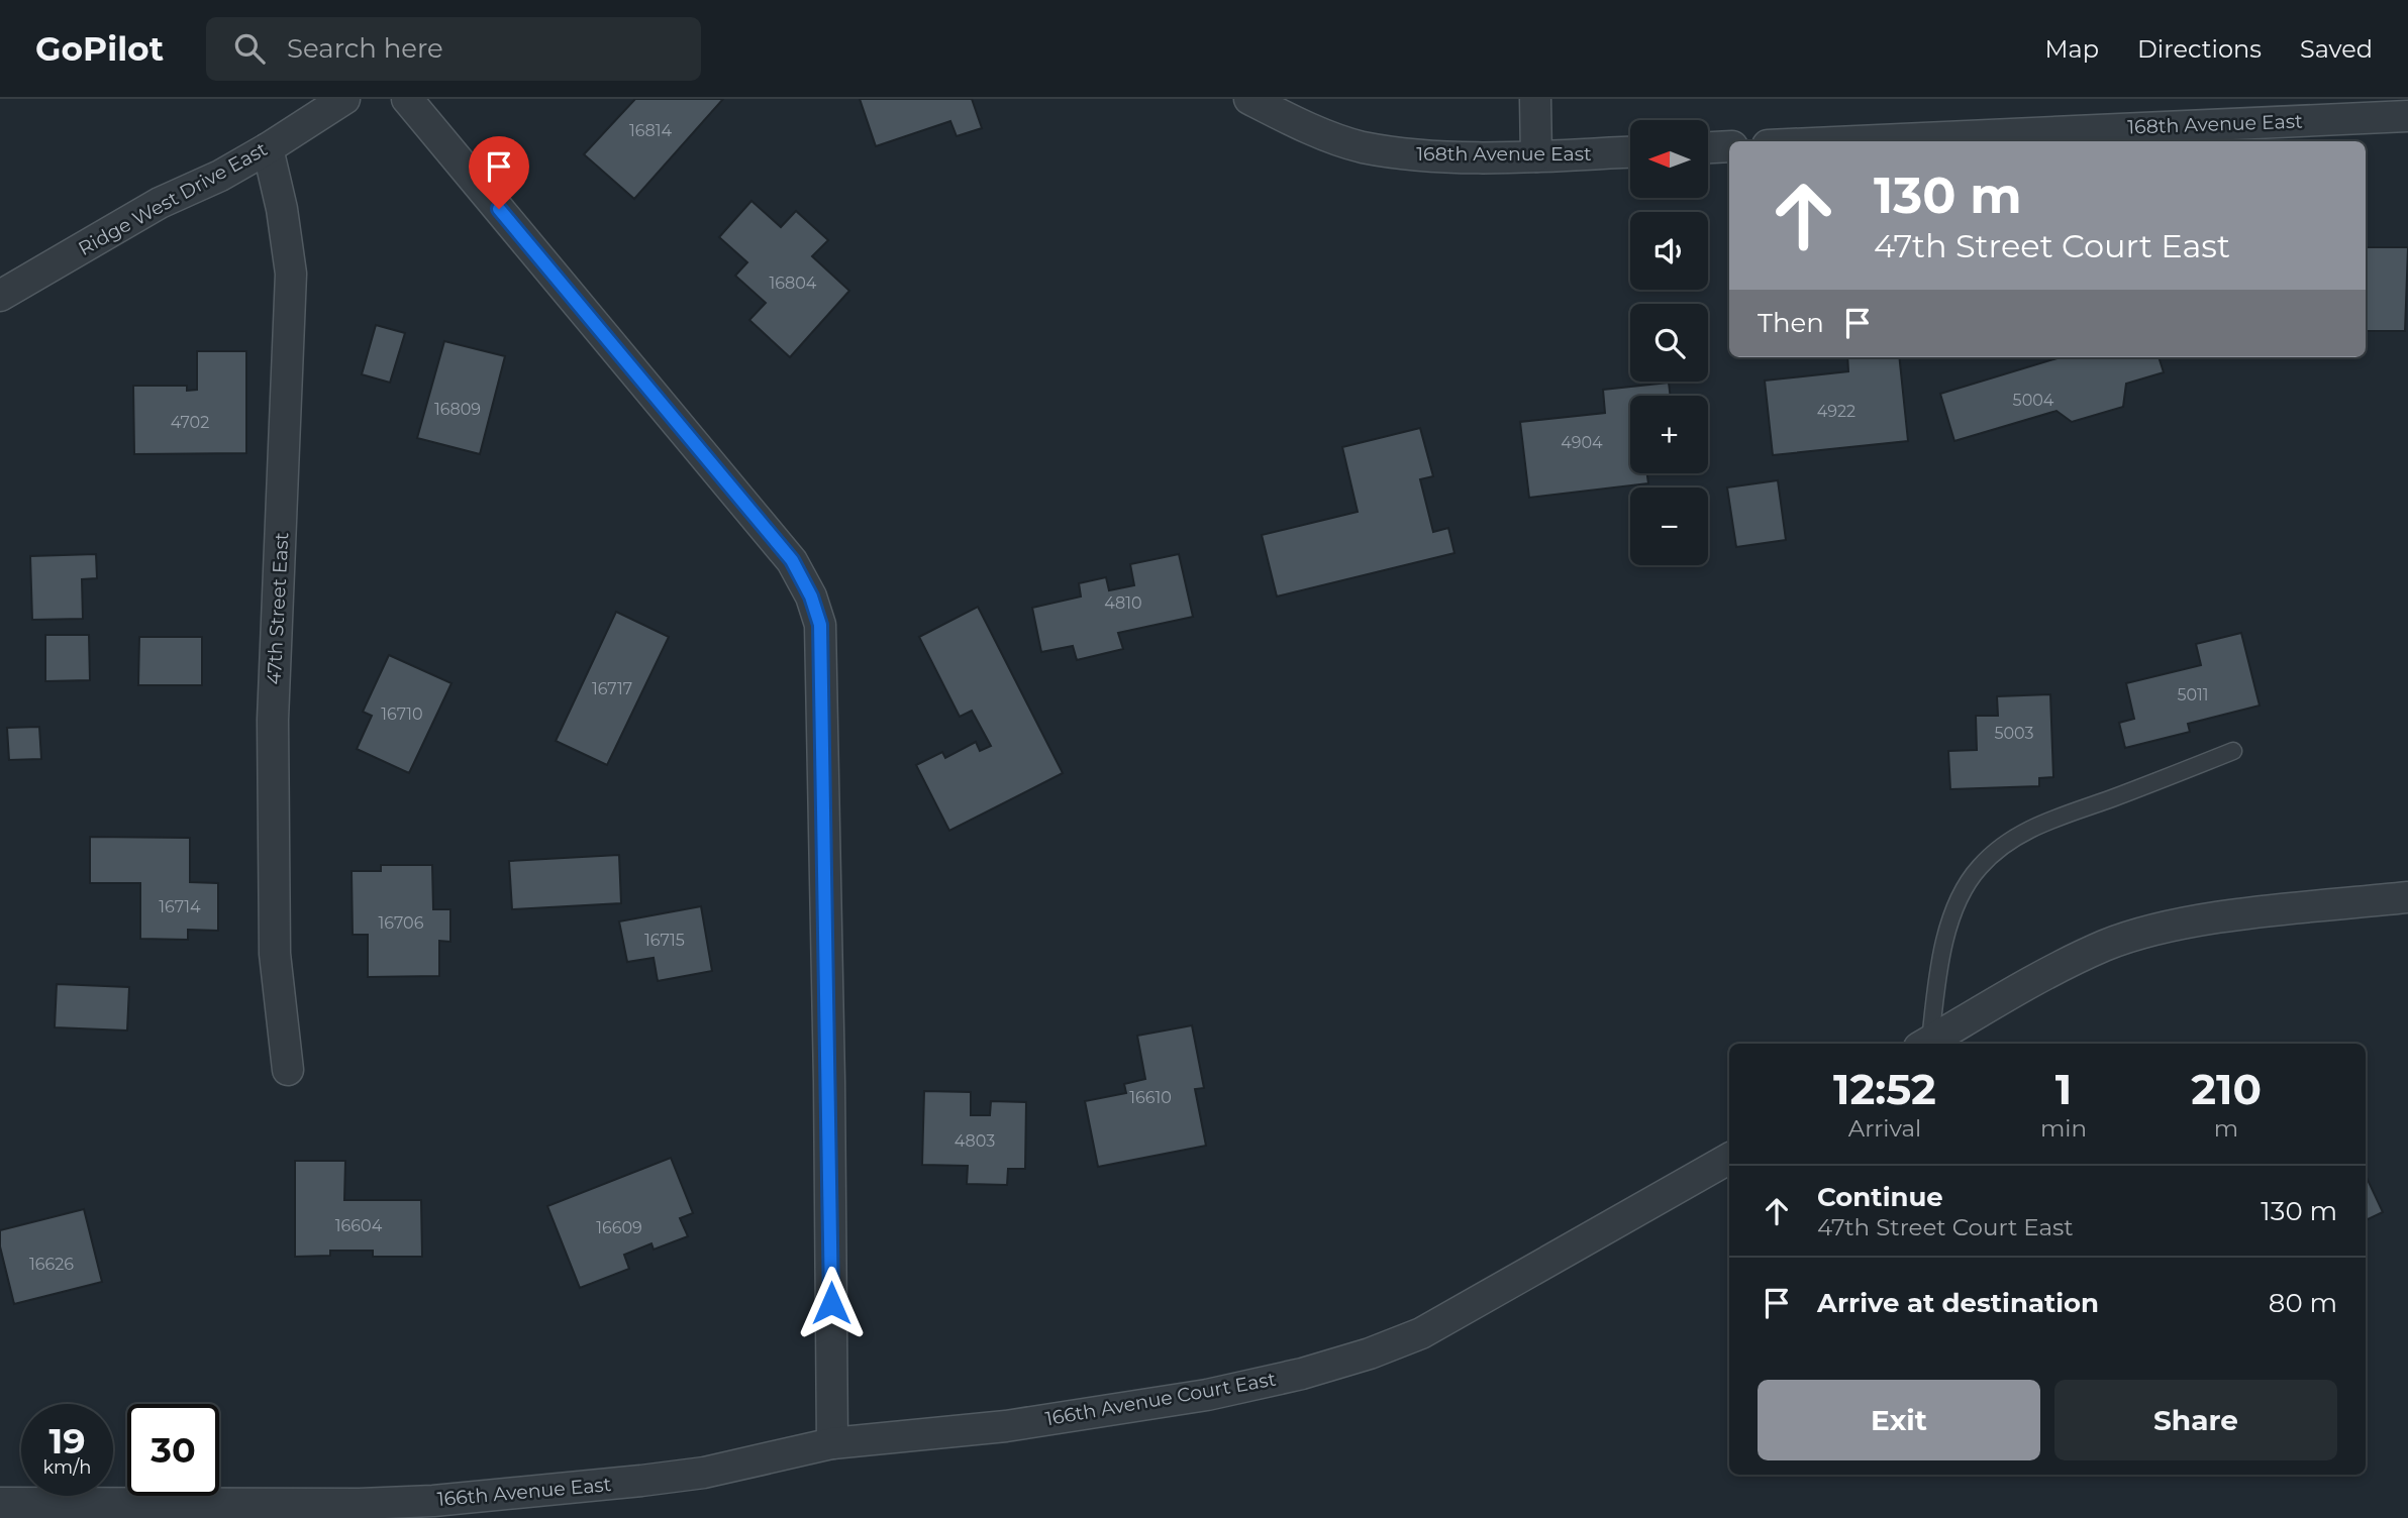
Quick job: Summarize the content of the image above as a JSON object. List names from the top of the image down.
{
  "streets": {
    "street": [
      "168th Avenue East",
      "Ridge West Drive East",
      "47th Street East",
      "166th Avenue Court East",
      "166th Avenue East"
    ]
  },
  "crossings": [
    ["Ridge West Drive East", "47th Street East"],
    ["166th Avenue Court East", "166th Avenue East"]
  ],
  "house_numbers": [
    "16814",
    "16804",
    "5004",
    "16809",
    "4922",
    "4702",
    "4904",
    "4810",
    "16717",
    "5011",
    "16710",
    "5003",
    "16714",
    "16706",
    "16715",
    "16610",
    "4803",
    "16604",
    "16609",
    "16626"
  ],
  "north": "left",
  "page": {
    "header": "GoPilot",
    "search": "Search here",
    "nav": ["Map", "Directions", "Saved"],
    "map_buttons": ["+", "−"],
    "turn": ["130 m", "47th Street Court East"],
    "then": "Then",
    "eta": [
      "12:52",
      "Arrival",
      "1",
      "min",
      "210",
      "m"
    ],
    "list": [
      {
        "name": "Continue",
        "note": "47th Street Court East",
        "value": "130 m"
      },
      {
        "name": "Arrive at destination",
        "value": "80 m"
      }
    ],
    "buttons": ["Exit", "Share"],
    "speed": "19 km/h",
    "limit": "30"
  }
}
